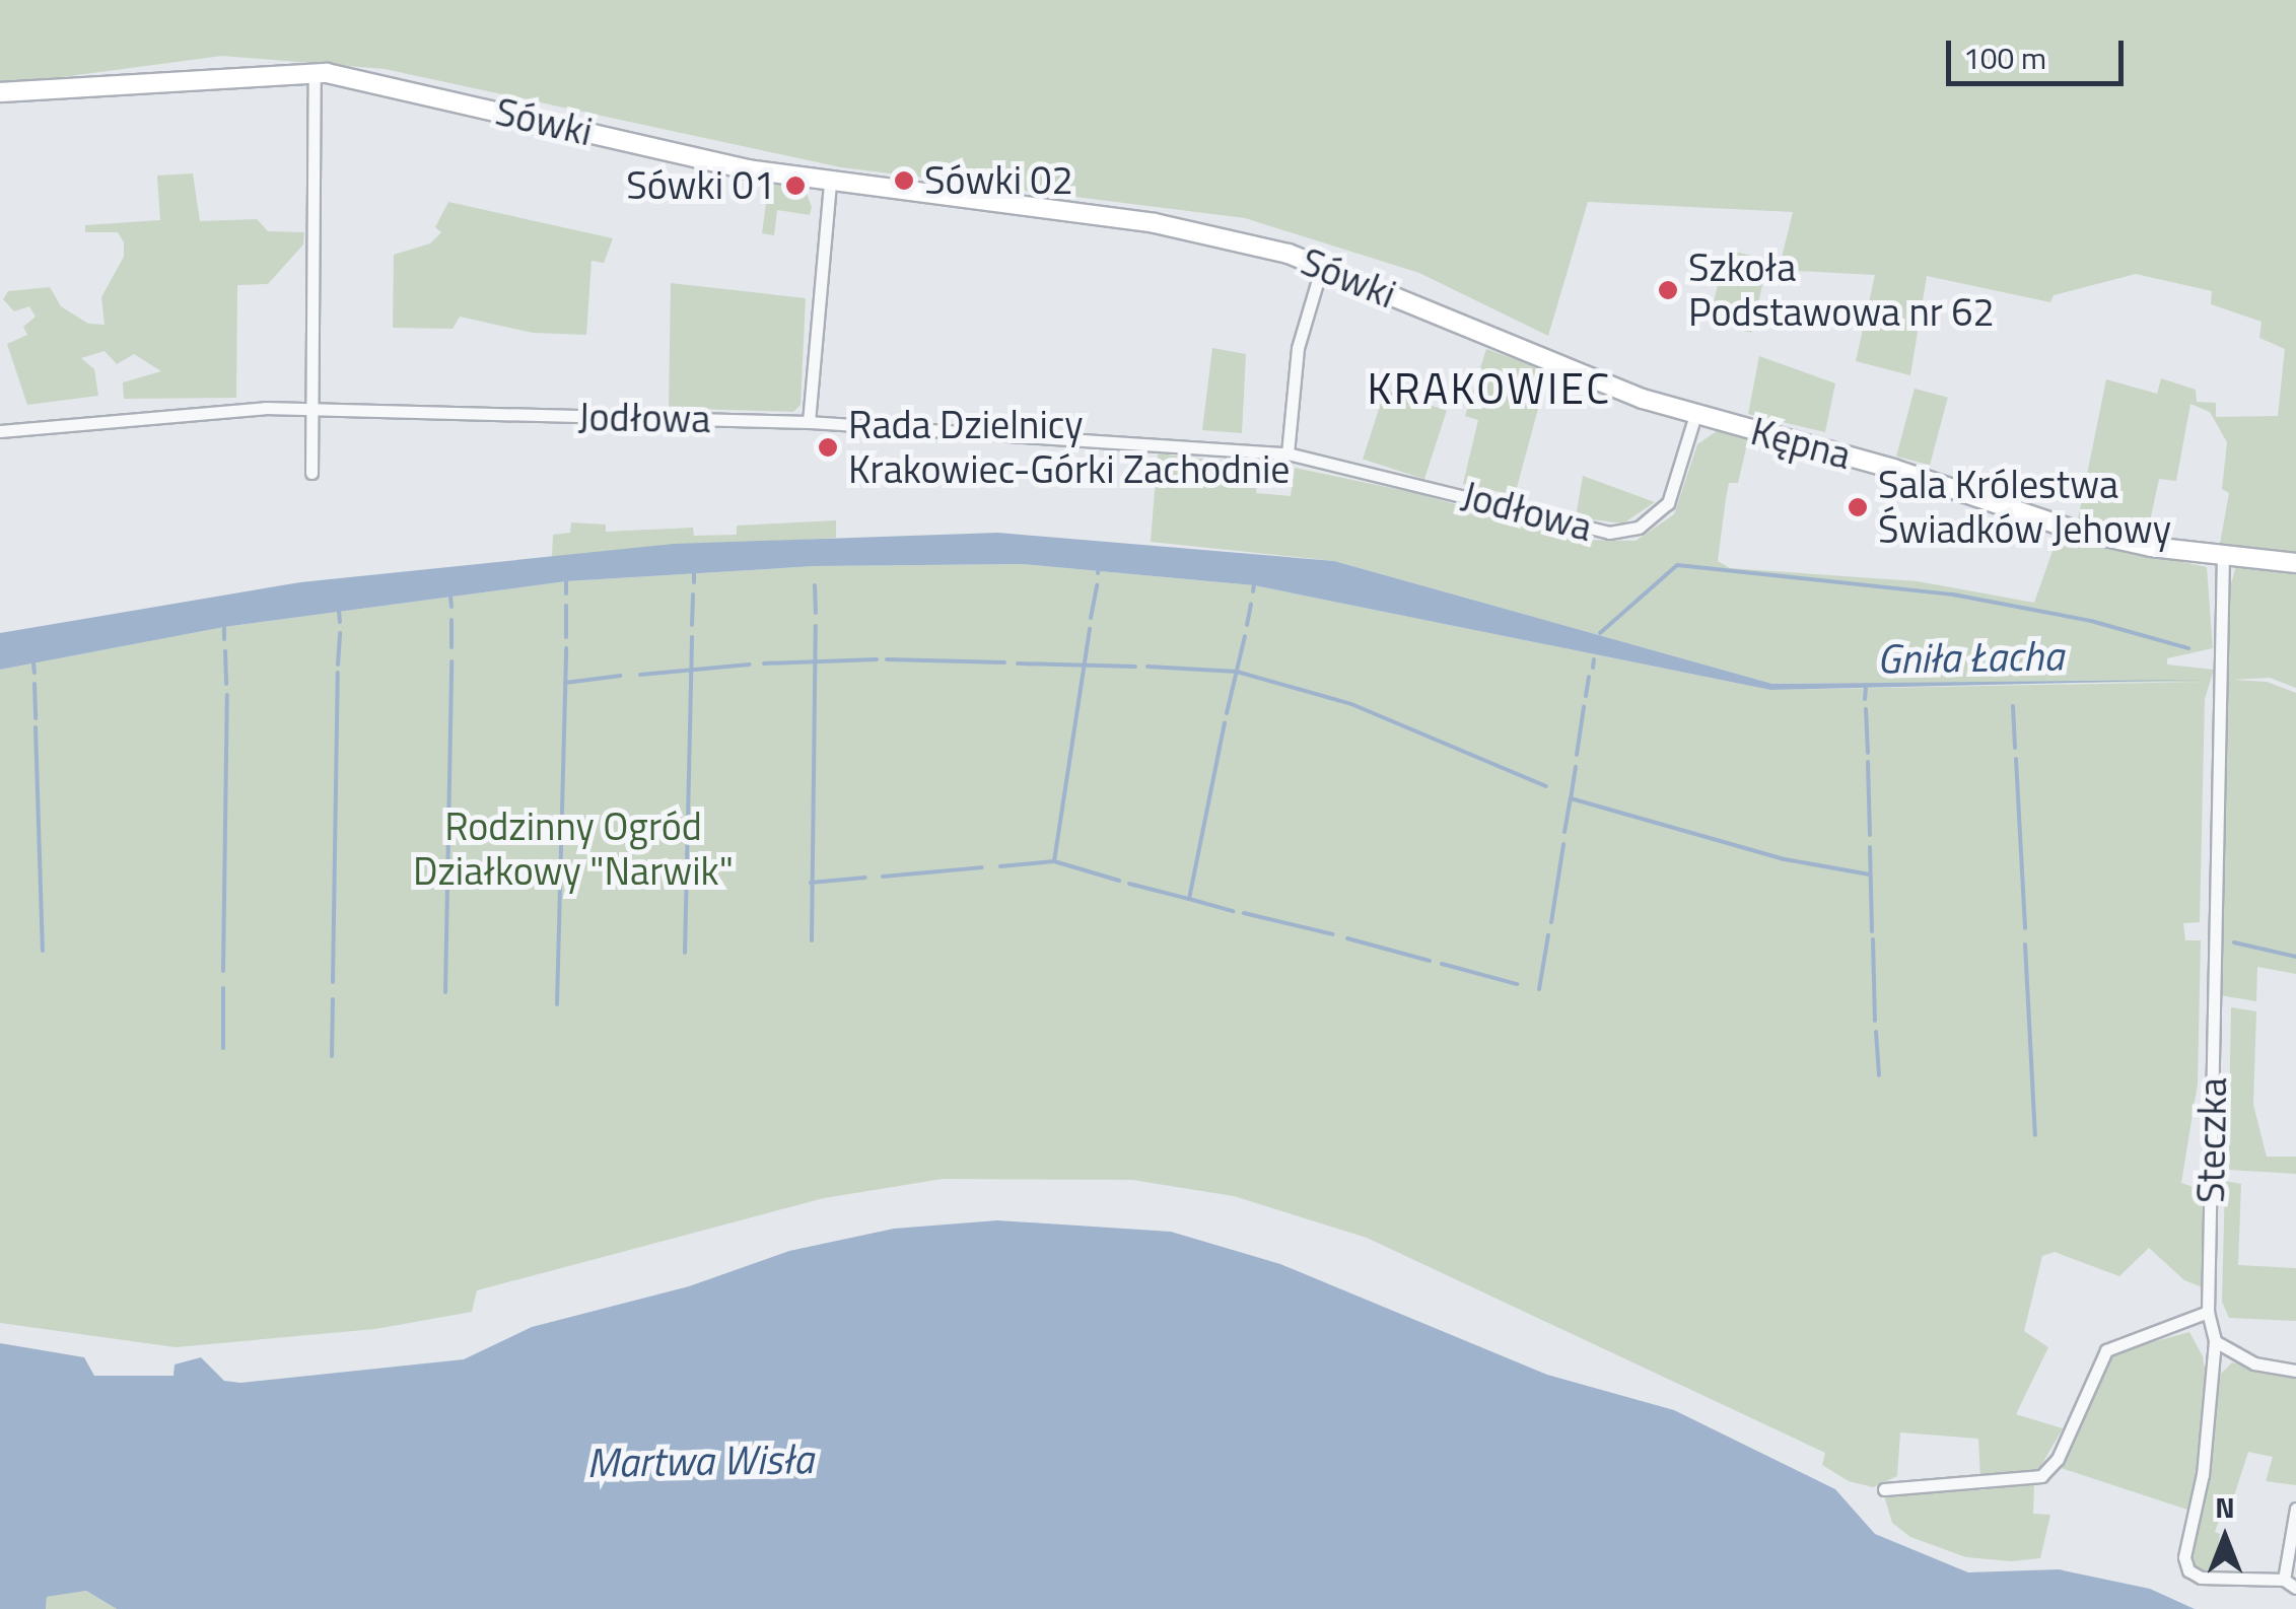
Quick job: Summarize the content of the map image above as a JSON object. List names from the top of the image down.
{
  "streets": {
    "street": [
      "Sówki",
      "Jodłowa",
      "Kępna",
      "Steczka"
    ]
  },
  "crossings": [
    ["Sówki", "Kępna"],
    ["Jodłowa", "Kępna"],
    ["Kępna", "Steczka"]
  ],
  "districts": ["KRAKOWIEC"],
  "water": ["Gniła Łacha", "Martwa Wisła"],
  "parks": ["Rodzinny Ogród Działkowy \"Narwik\""],
  "places": [
    "Sówki 02",
    "Sówki 01",
    "Szkoła Podstawowa nr 62",
    "Rada Dzielnicy Krakowiec-Górki Zachodnie",
    "Sala Królestwa Świadków Jehowy"
  ],
  "scale_bar": "100 m",
  "north": "top"
}
